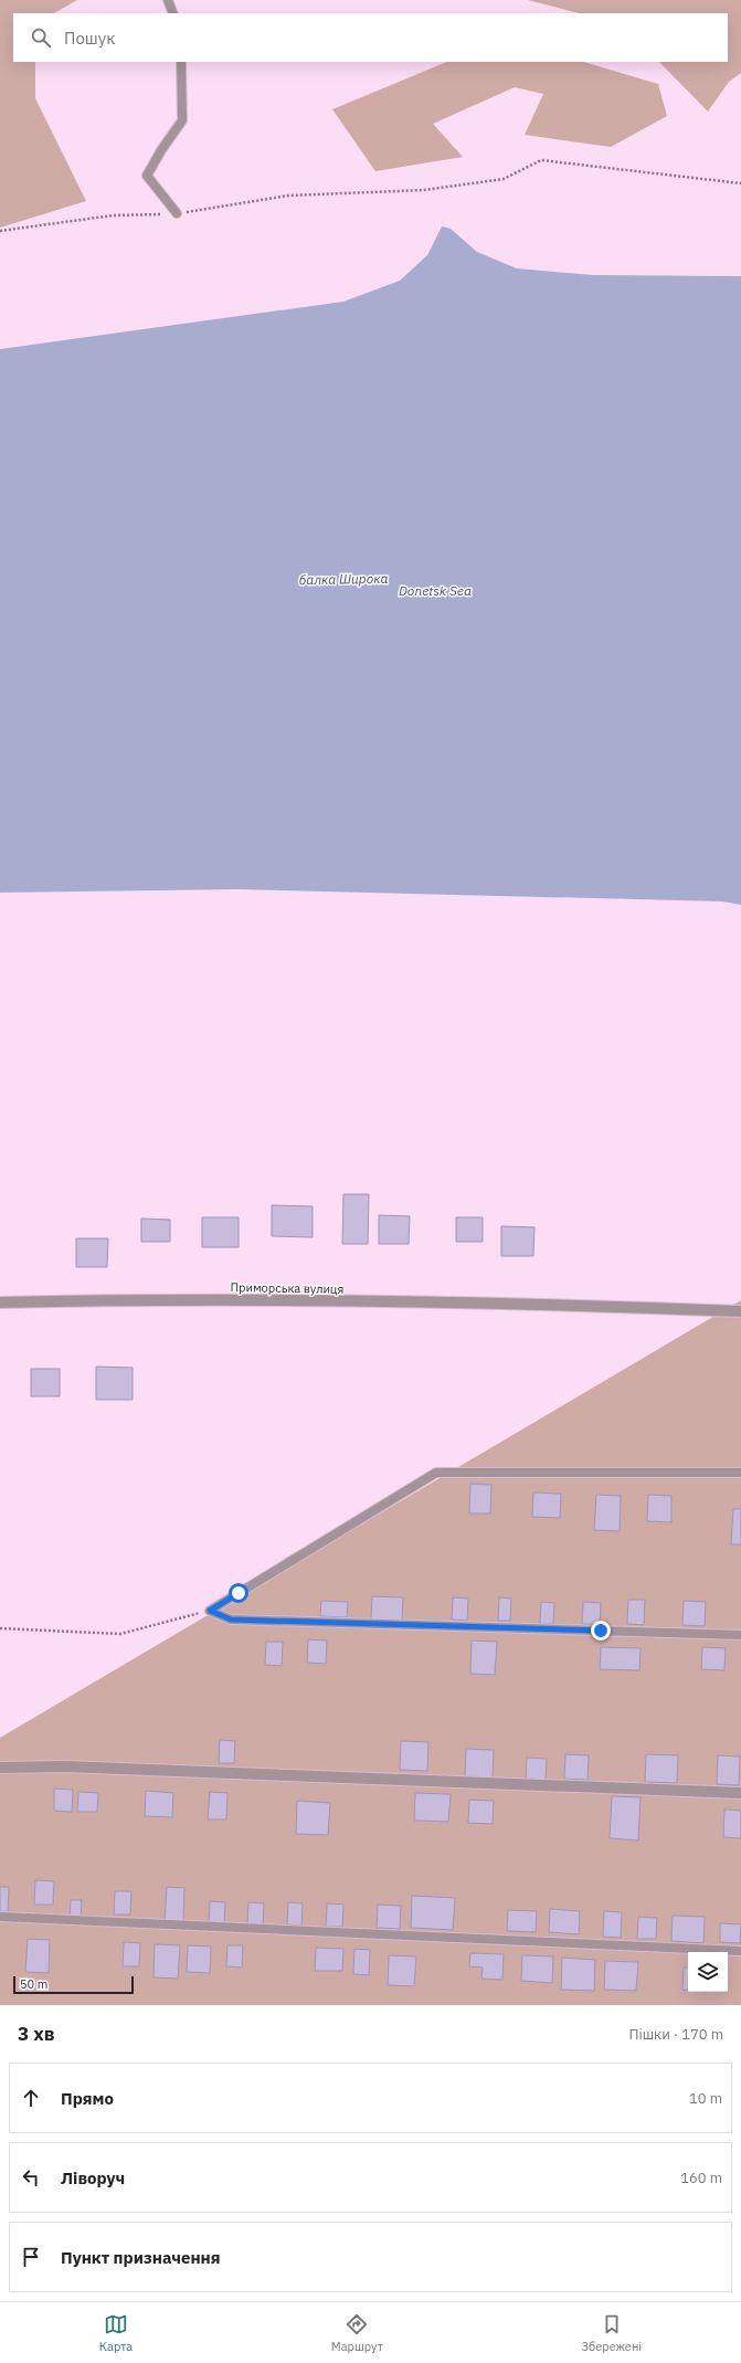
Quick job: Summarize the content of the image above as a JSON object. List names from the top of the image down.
{
  "streets": {
    "street": ["Приморська вулиця"]
  },
  "water": ["балка Широка", "Donetsk Sea"],
  "scale_bar": "50 m",
  "page": {
    "search": "Пошук",
    "scale": "50 m",
    "heading": ["3 хв", "Пішки · 170 m"],
    "list": [
      ["Прямо", "10 m"],
      ["Ліворуч", "160 m"],
      "Пункт призначення"
    ],
    "nav": ["Карта", "Маршрут", "Збережені"]
  }
}
